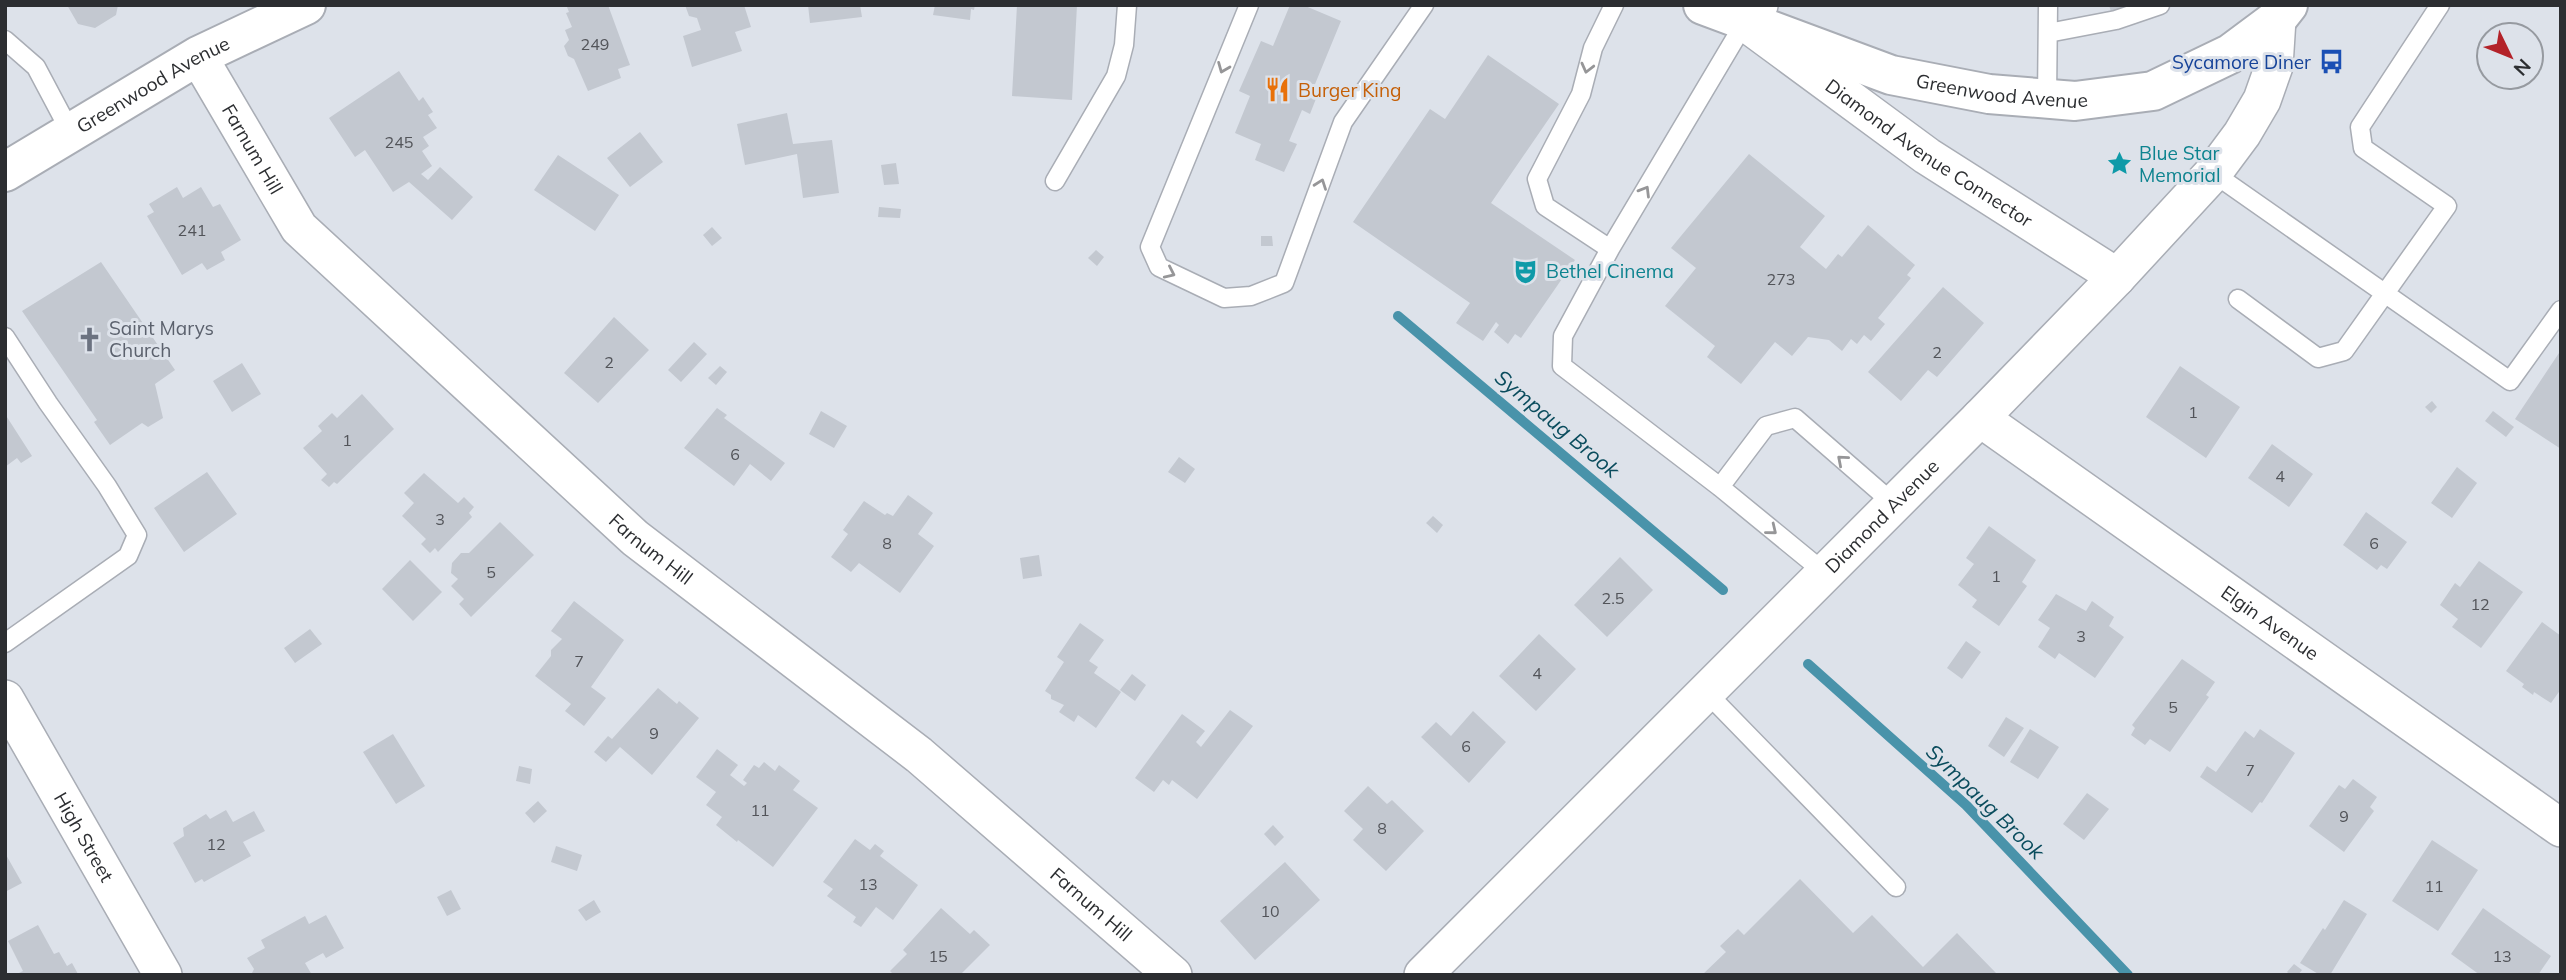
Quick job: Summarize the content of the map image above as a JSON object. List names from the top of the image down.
{
  "streets": {
    "main road": ["Greenwood Avenue"],
    "street": [
      "Farnum Hill",
      "Diamond Avenue Connector",
      "Diamond Avenue",
      "Elgin Avenue",
      "High Street"
    ]
  },
  "crossings": [
    ["Greenwood Avenue", "Farnum Hill"],
    ["Greenwood Avenue", "Diamond Avenue Connector"],
    ["Greenwood Avenue", "Diamond Avenue"],
    ["Diamond Avenue Connector", "Diamond Avenue"],
    ["Diamond Avenue", "Elgin Avenue"]
  ],
  "water": ["Sympaug Brook"],
  "places": {
    "bus stop": ["Sycamore Diner"],
    "restaurant": ["Burger King"],
    "place": ["Blue Star Memorial"],
    "theatre": ["Bethel Cinema"],
    "church": ["Saint Marys Church"]
  },
  "house_numbers": [
    "249",
    "245",
    "241",
    "273",
    "2",
    "2",
    "1",
    "1",
    "6",
    "4",
    "3",
    "8",
    "6",
    "5",
    "1",
    "2.5",
    "12",
    "3",
    "7",
    "4",
    "5",
    "9",
    "6",
    "7",
    "11",
    "9",
    "8",
    "12",
    "13",
    "11",
    "10",
    "15",
    "13"
  ],
  "north": "bottom right"
}
